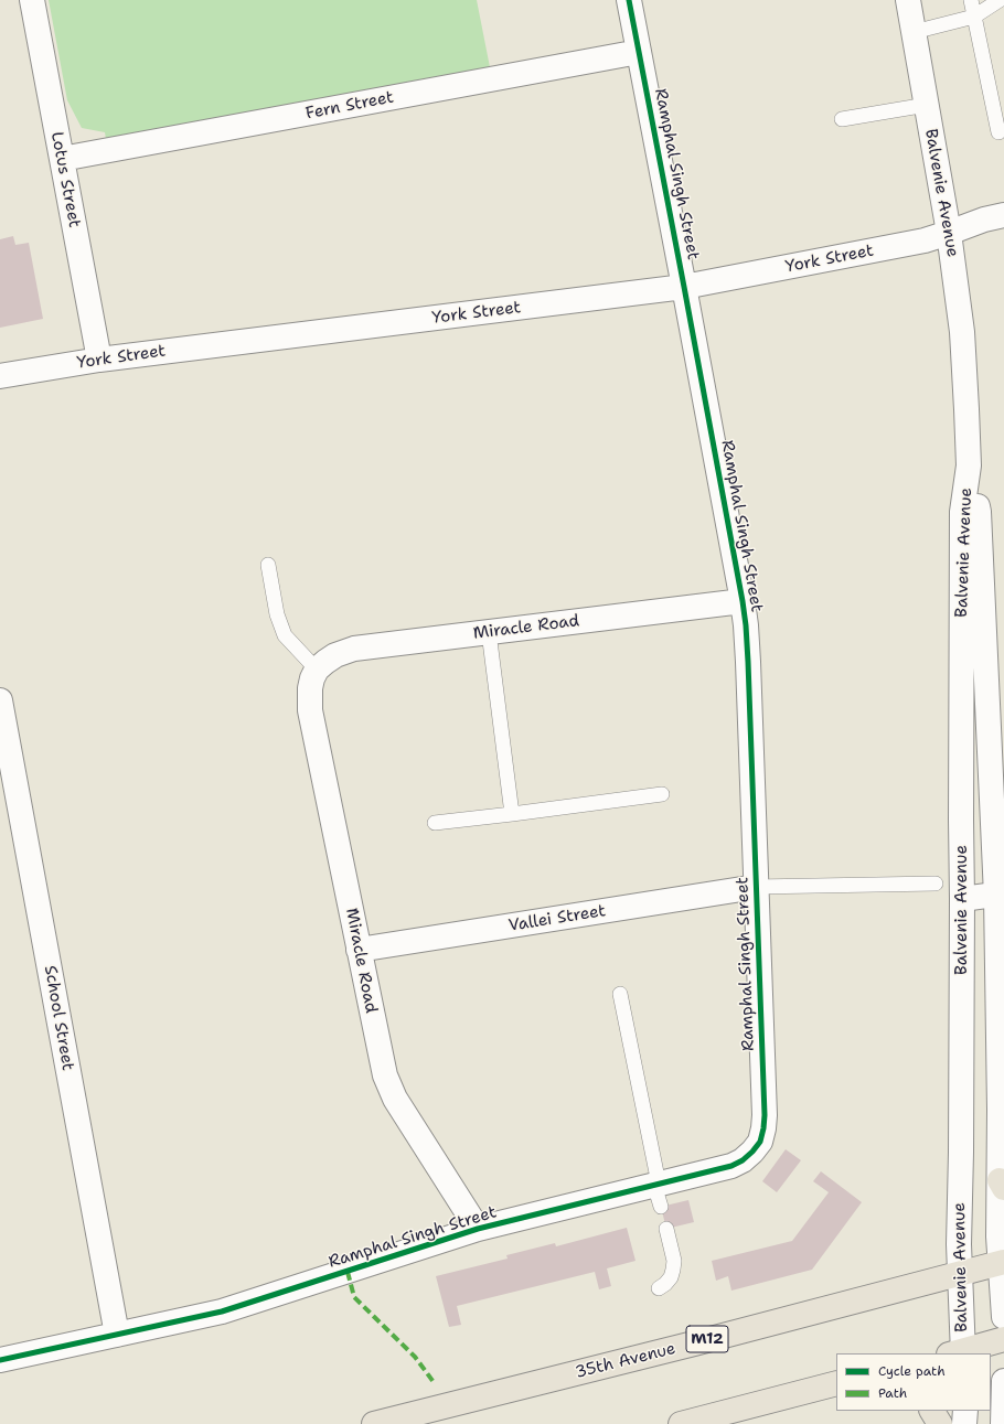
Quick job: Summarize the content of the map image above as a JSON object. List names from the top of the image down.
{
  "streets": {
    "main road": ["M12", "35th Avenue"],
    "street": [
      "Fern Street",
      "Ramphal Singh Street",
      "Lotus Street",
      "Balvenie Avenue",
      "York Street",
      "Miracle Road",
      "Vallei Street",
      "School Street"
    ]
  },
  "crossings": [
    ["Fern Street", "Ramphal Singh Street"],
    ["Fern Street", "Lotus Street"],
    ["Ramphal Singh Street", "York Street"],
    ["Ramphal Singh Street", "Miracle Road"],
    ["Ramphal Singh Street", "Vallei Street"],
    ["Ramphal Singh Street", "School Street"],
    ["Lotus Street", "York Street"],
    ["Balvenie Avenue", "York Street"],
    ["Balvenie Avenue", "35th Avenue"],
    ["Miracle Road", "Vallei Street"]
  ],
  "legend": ["Cycle path", "Path"]
}
